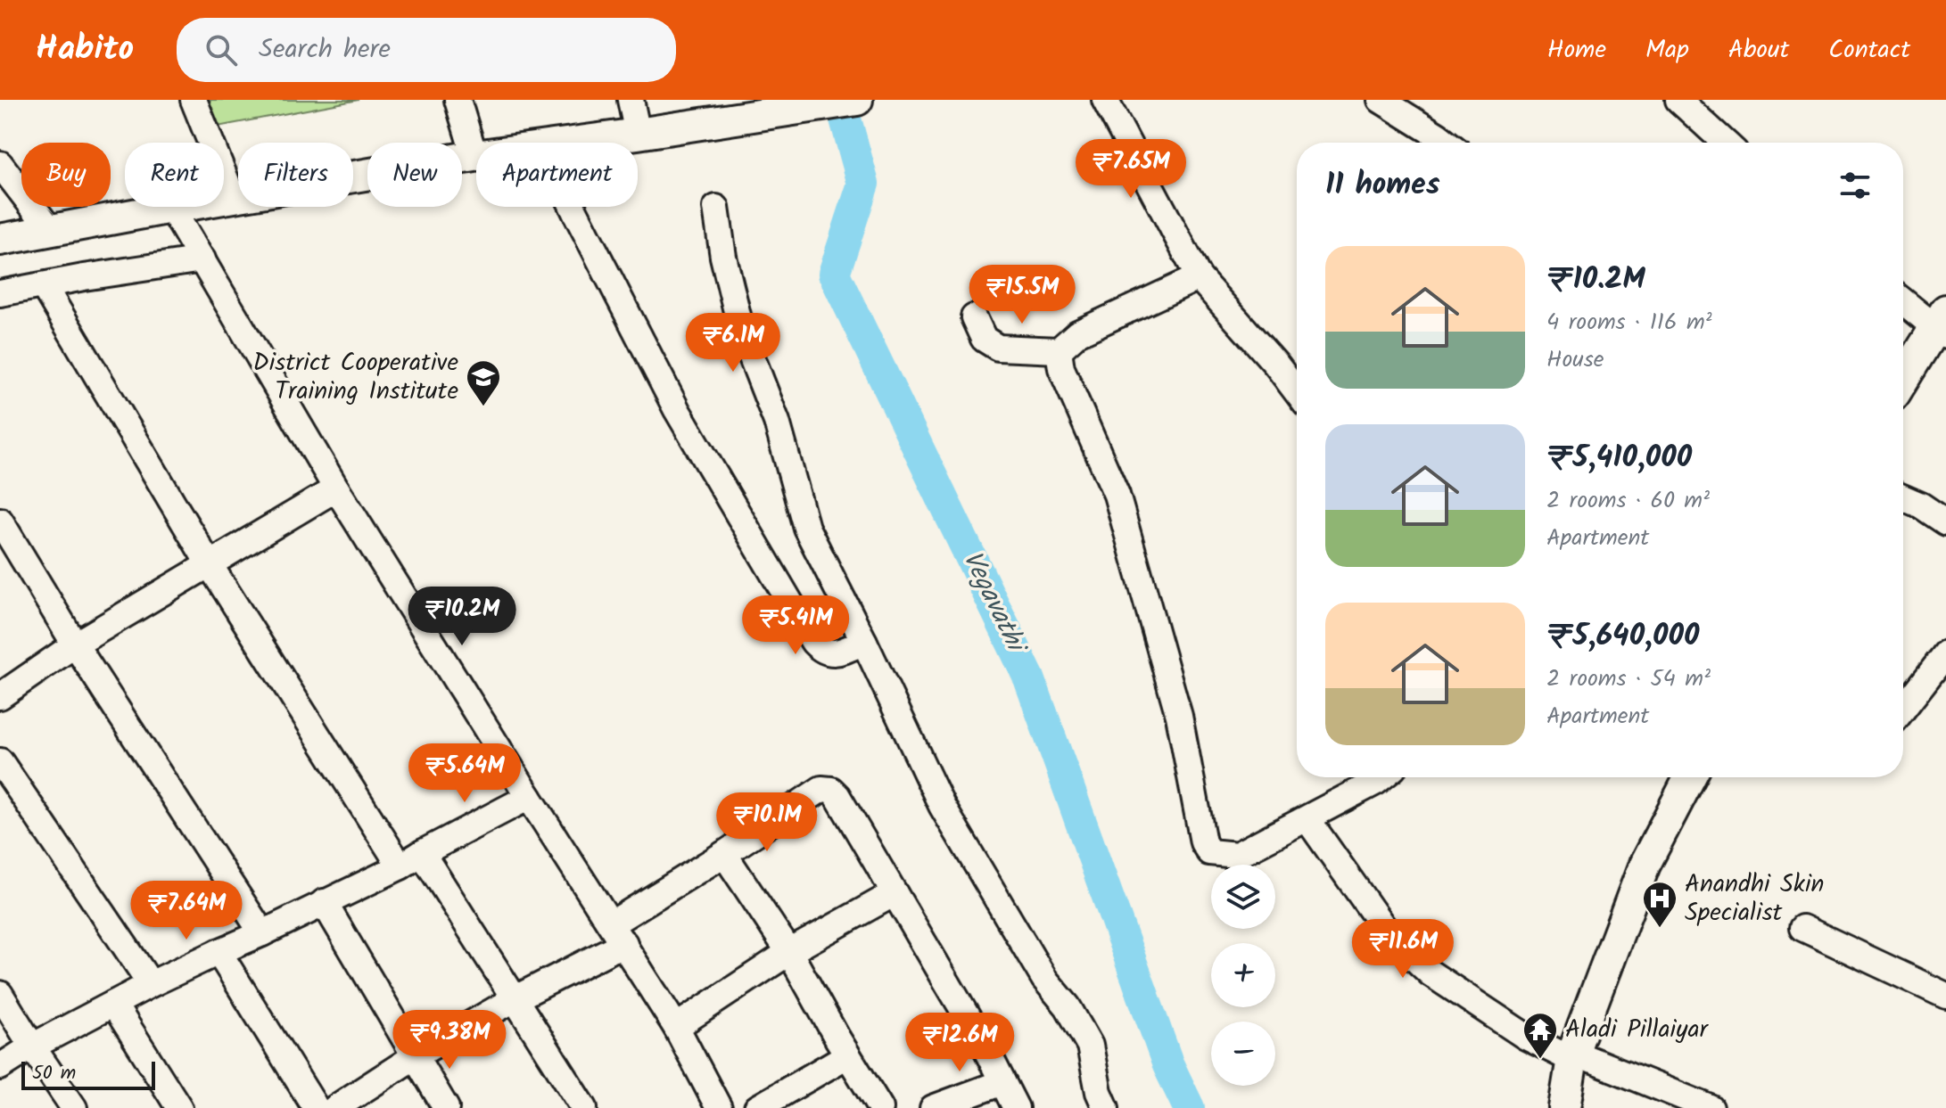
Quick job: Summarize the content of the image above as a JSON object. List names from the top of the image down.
{
  "water": ["Vegavathi"],
  "places": {
    "school or university": ["District Cooperative Training Institute"],
    "hospital": ["Anandhi Skin Specialist"],
    "temple": ["Aladi Pillaiyar"]
  },
  "scale_bar": "50 m",
  "page": {
    "header": "Habito",
    "search": "Search here",
    "nav": [
      "Home",
      "Map",
      "About",
      "Contact"
    ],
    "price": [
      "₹7.65M",
      "₹15.5M",
      "₹6.1M",
      "₹10.2M",
      "₹5.41M",
      "₹5.64M",
      "₹10.1M",
      "₹7.64M",
      "₹11.6M",
      "₹9.38M",
      "₹12.6M"
    ],
    "chip": [
      "Buy",
      "Rent",
      "Filters",
      "New",
      "Apartment"
    ],
    "heading": "11 homes",
    "list": [
      {
        "name": "₹10.2M",
        "note": "4 rooms · 116 m² · House"
      },
      {
        "name": "₹5,410,000",
        "note": "2 rooms · 60 m² · Apartment"
      },
      {
        "name": "₹5,640,000",
        "note": "2 rooms · 54 m² · Apartment"
      }
    ],
    "map_buttons": ["+", "−"],
    "scale": "50 m"
  }
}
